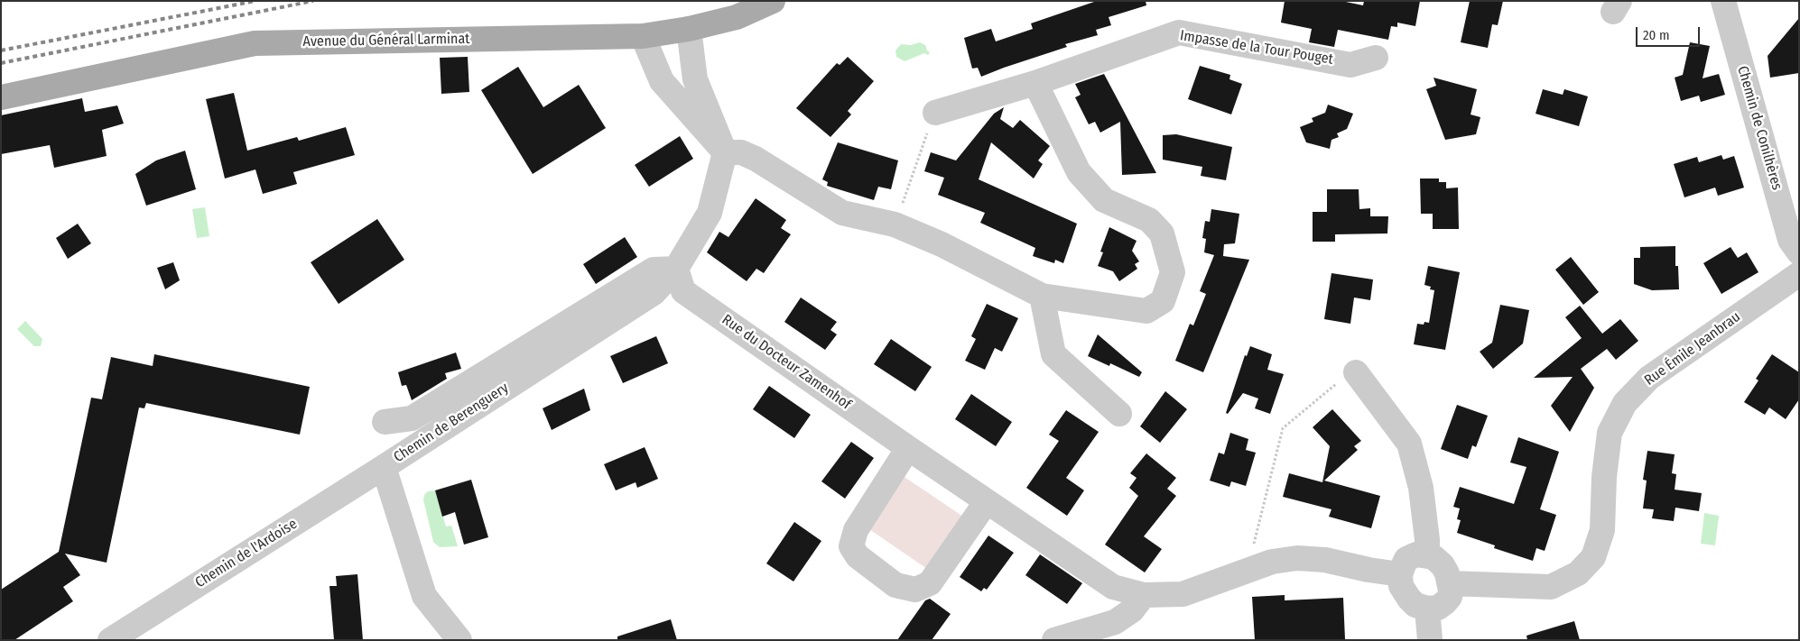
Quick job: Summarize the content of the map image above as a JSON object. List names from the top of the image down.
{
  "streets": {
    "main road": ["Avenue du Général Larminat"],
    "street": [
      "Impasse de la Tour Pouget",
      "Chemin de Conilhères",
      "Rue Émile Jeanbrau",
      "Rue du Docteur Zamenhof",
      "Chemin de Berenguery",
      "Chemin de l'Ardoise"
    ]
  },
  "crossings": [
    ["Rue Émile Jeanbrau", "Rue du Docteur Zamenhof"],
    ["Rue du Docteur Zamenhof", "Chemin de Berenguery"],
    ["Chemin de Berenguery", "Chemin de l'Ardoise"]
  ],
  "scale_bar": "20 m"
}
